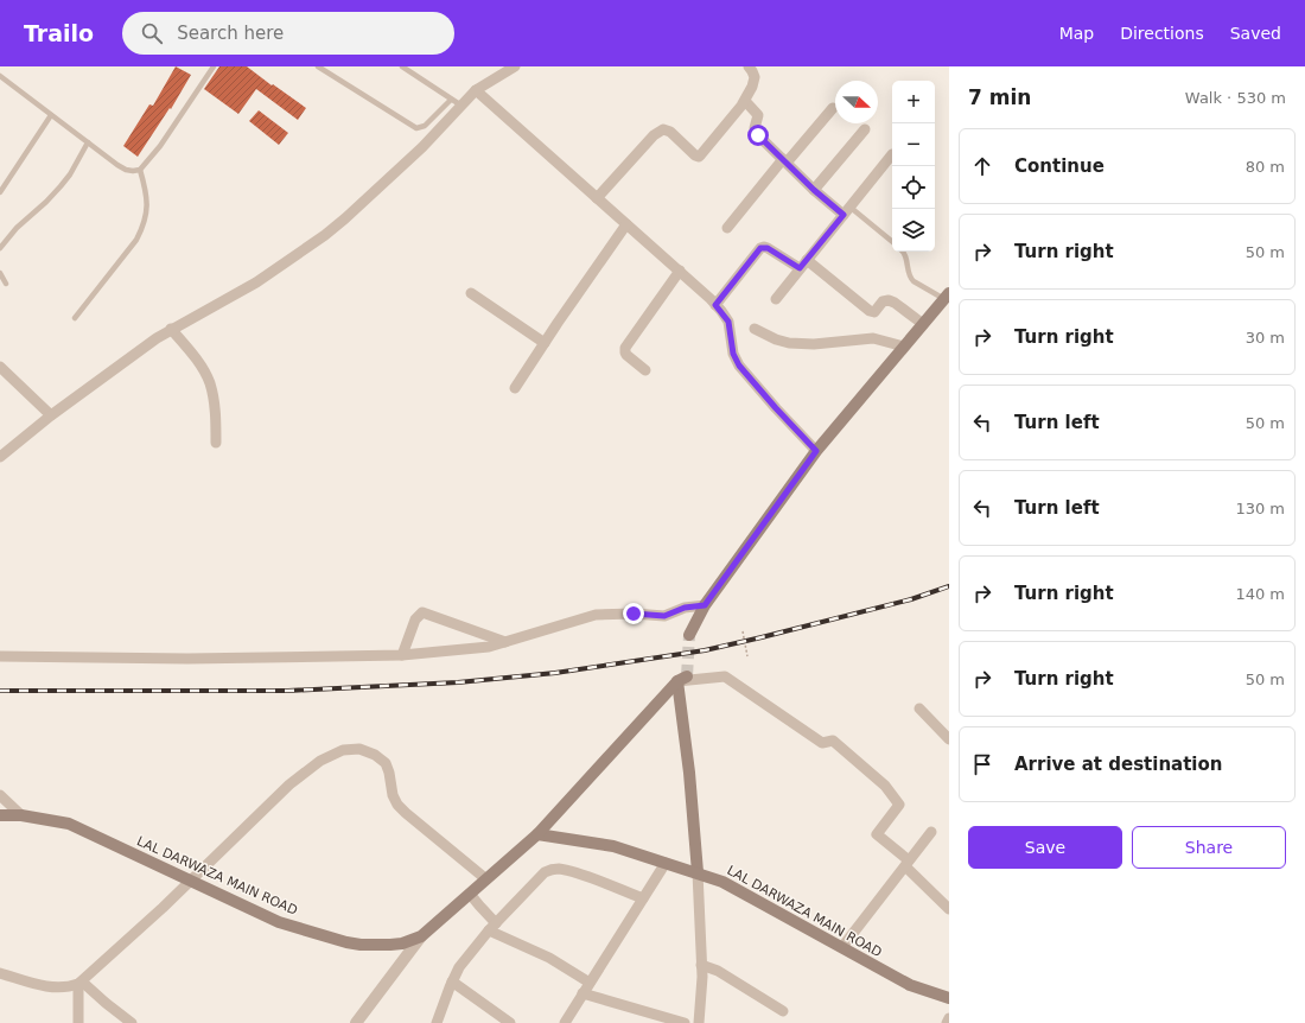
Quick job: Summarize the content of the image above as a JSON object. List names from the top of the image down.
{
  "streets": {
    "main road": ["LAL DARWAZA MAIN ROAD"]
  },
  "north": "right",
  "page": {
    "header": "Trailo",
    "search": "Search here",
    "nav": ["Map", "Directions", "Saved"],
    "heading": ["7 min", "Walk · 530 m"],
    "map_buttons": ["+", "−"],
    "list": [
      ["Continue", "80 m"],
      ["Turn right", "50 m"],
      ["Turn right", "30 m"],
      ["Turn left", "50 m"],
      ["Turn left", "130 m"],
      ["Turn right", "140 m"],
      ["Turn right", "50 m"],
      "Arrive at destination"
    ],
    "buttons": ["Save", "Share"]
  }
}
